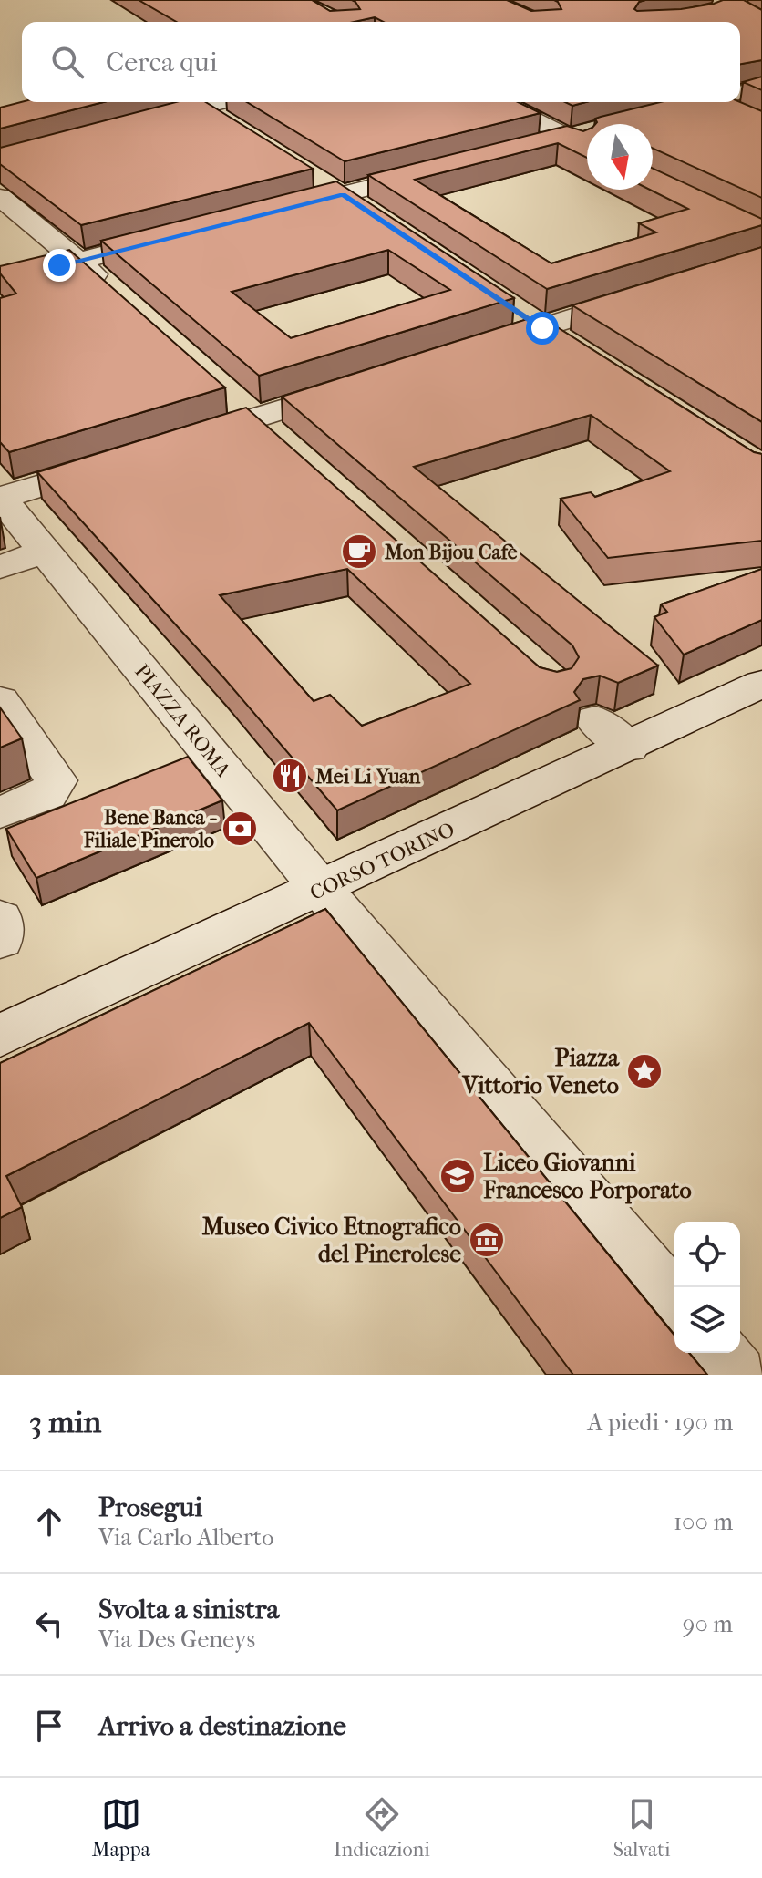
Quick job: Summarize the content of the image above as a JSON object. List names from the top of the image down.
{
  "streets": {
    "street": ["PIAZZA ROMA", "CORSO TORINO"]
  },
  "crossings": [
    ["PIAZZA ROMA", "CORSO TORINO"]
  ],
  "places": {
    "cafe": ["Mon Bijou Cafè"],
    "restaurant": ["Mei Li Yuan"],
    "bank": ["Bene Banca - Filiale Pinerolo"],
    "place": ["Piazza Vittorio Veneto"],
    "school or university": ["Liceo Giovanni Francesco Porporato"],
    "museum": ["Museo Civico Etnografico del Pinerolese"]
  },
  "north": "bottom",
  "page": {
    "search": "Cerca qui",
    "heading": ["3 min", "A piedi · 190 m"],
    "list": [
      ["Prosegui", "Via Carlo Alberto", "100 m"],
      ["Svolta a sinistra", "Via Des Geneys", "90 m"],
      "Arrivo a destinazione"
    ],
    "nav": ["Mappa", "Indicazioni", "Salvati"]
  }
}
